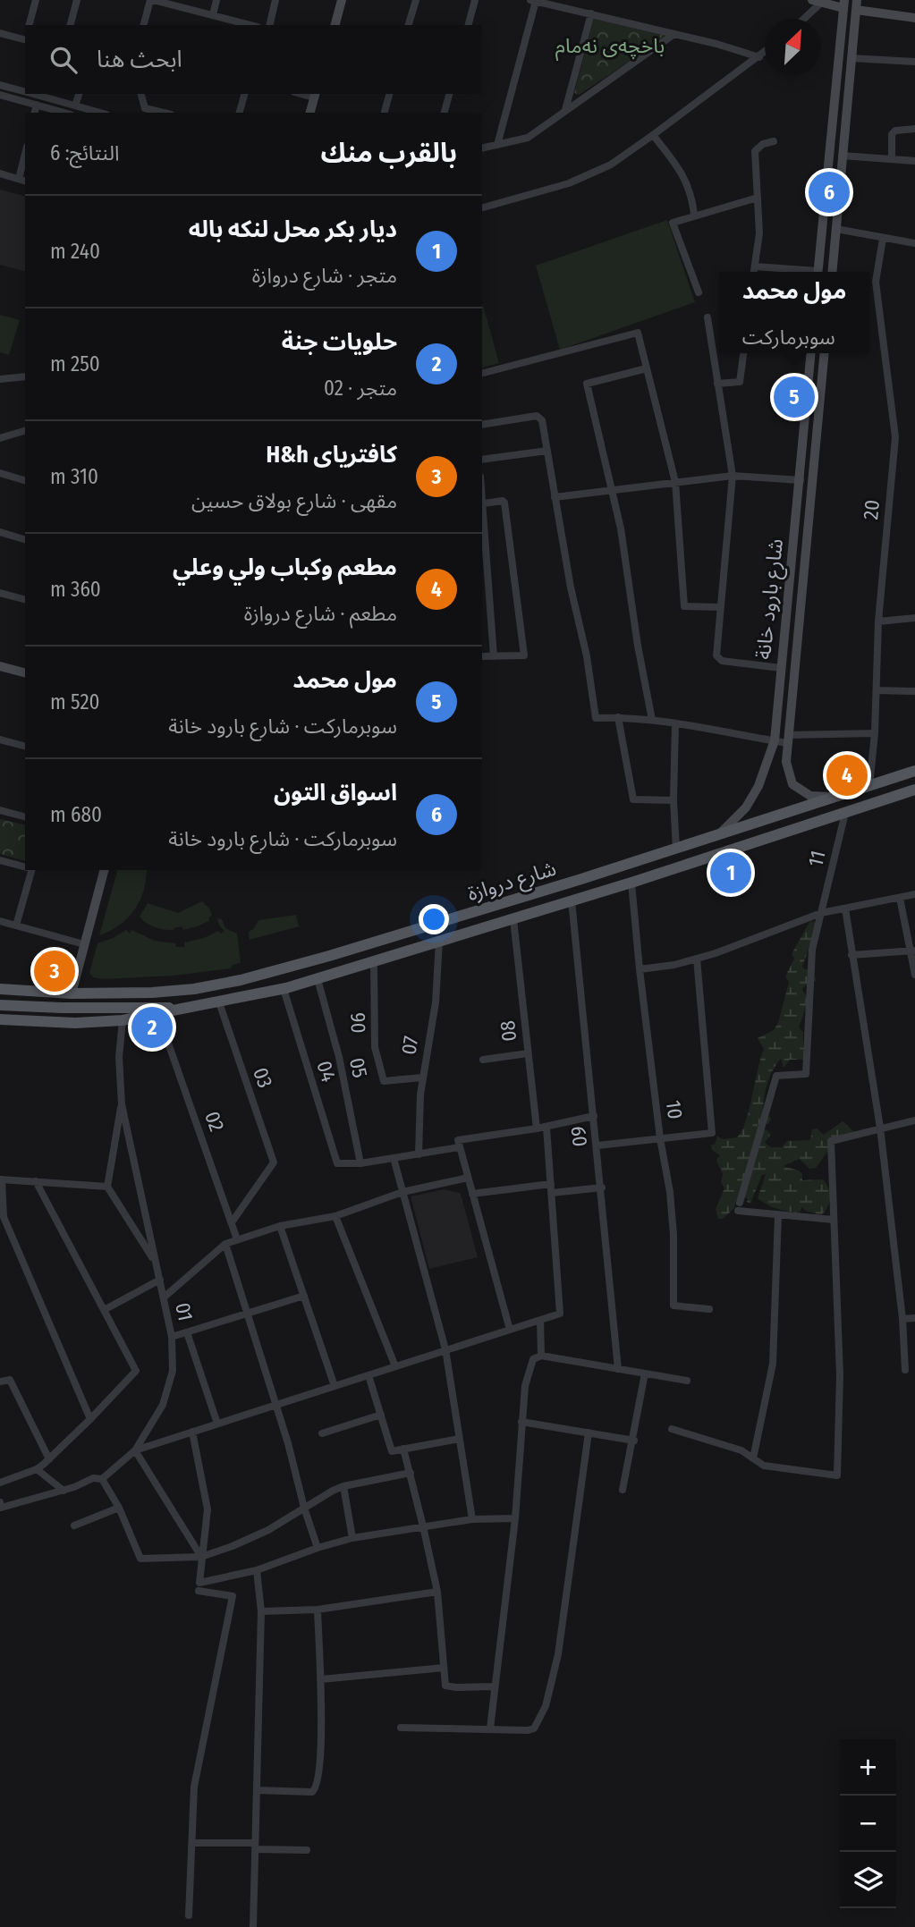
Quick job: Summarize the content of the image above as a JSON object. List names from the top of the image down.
{
  "streets": {
    "main road": ["شارع بارود خانة", "شارع دروازة"],
    "street": [
      "20",
      "11",
      "06",
      "08",
      "07",
      "05",
      "04",
      "03",
      "10",
      "02",
      "09",
      "01"
    ]
  },
  "crossings": [
    ["20", "شارع دروازة"],
    ["شارع بارود خانة", "شارع دروازة"],
    ["11", "شارع دروازة"],
    ["شارع دروازة", "06"],
    ["شارع دروازة", "08"],
    ["شارع دروازة", "07"],
    ["شارع دروازة", "05"],
    ["شارع دروازة", "04"],
    ["شارع دروازة", "03"],
    ["شارع دروازة", "10"],
    ["شارع دروازة", "09"],
    ["06", "07"],
    ["05", "04"],
    ["03", "02"]
  ],
  "parks": ["باخچەی نەمام"],
  "north": "top right",
  "page": {
    "search": "ابحث هنا",
    "heading": ["بالقرب منك", "النتائج: 6"],
    "pins": [
      "6",
      "5",
      "4",
      "1",
      "3",
      "2"
    ],
    "list": [
      {
        "mark": "1",
        "name": "ديار بكر محل لنكه باله",
        "note": "متجر · شارع دروازة",
        "value": "240 m"
      },
      {
        "mark": "2",
        "name": "حلویات جنة",
        "note": "متجر · 02",
        "value": "250 m"
      },
      {
        "mark": "3",
        "name": "کافتریای H&h",
        "note": "مقهى · شارع بولاق حسين",
        "value": "310 m"
      },
      {
        "mark": "4",
        "name": "مطعم وكباب ولي وعلي",
        "note": "مطعم · شارع دروازة",
        "value": "360 m"
      },
      {
        "mark": "5",
        "name": "مول محمد",
        "note": "سوبرماركت · شارع بارود خانة",
        "value": "520 m"
      },
      {
        "mark": "6",
        "name": "اسواق التون",
        "note": "سوبرماركت · شارع بارود خانة",
        "value": "680 m"
      }
    ],
    "popup": ["مول محمد", "سوبرماركت"],
    "map_buttons": ["+", "−"]
  }
}
